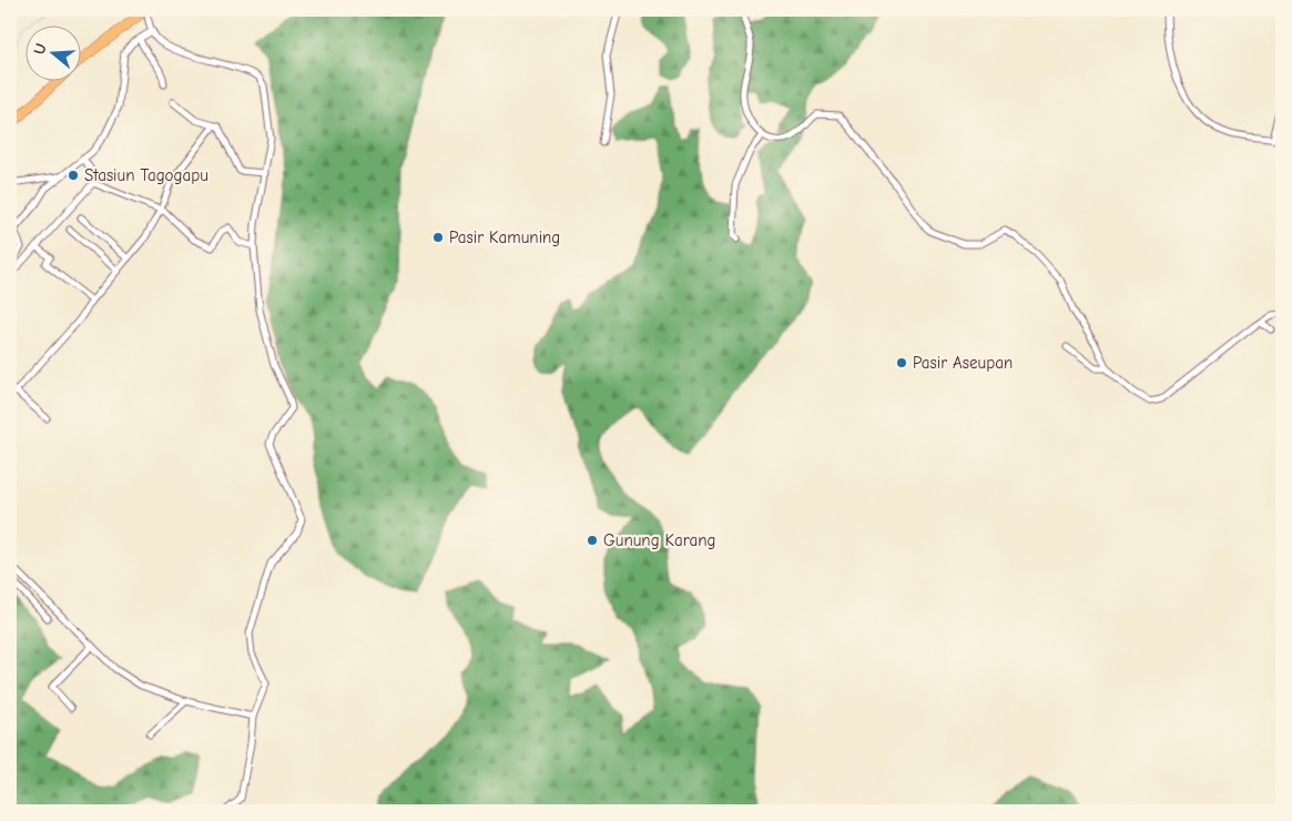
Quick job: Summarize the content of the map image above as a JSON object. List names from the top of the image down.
{
  "places": [
    "Stasiun Tagogapu",
    "Pasir Kamuning",
    "Pasir Aseupan",
    "Gunung Karang"
  ],
  "north": "left"
}
